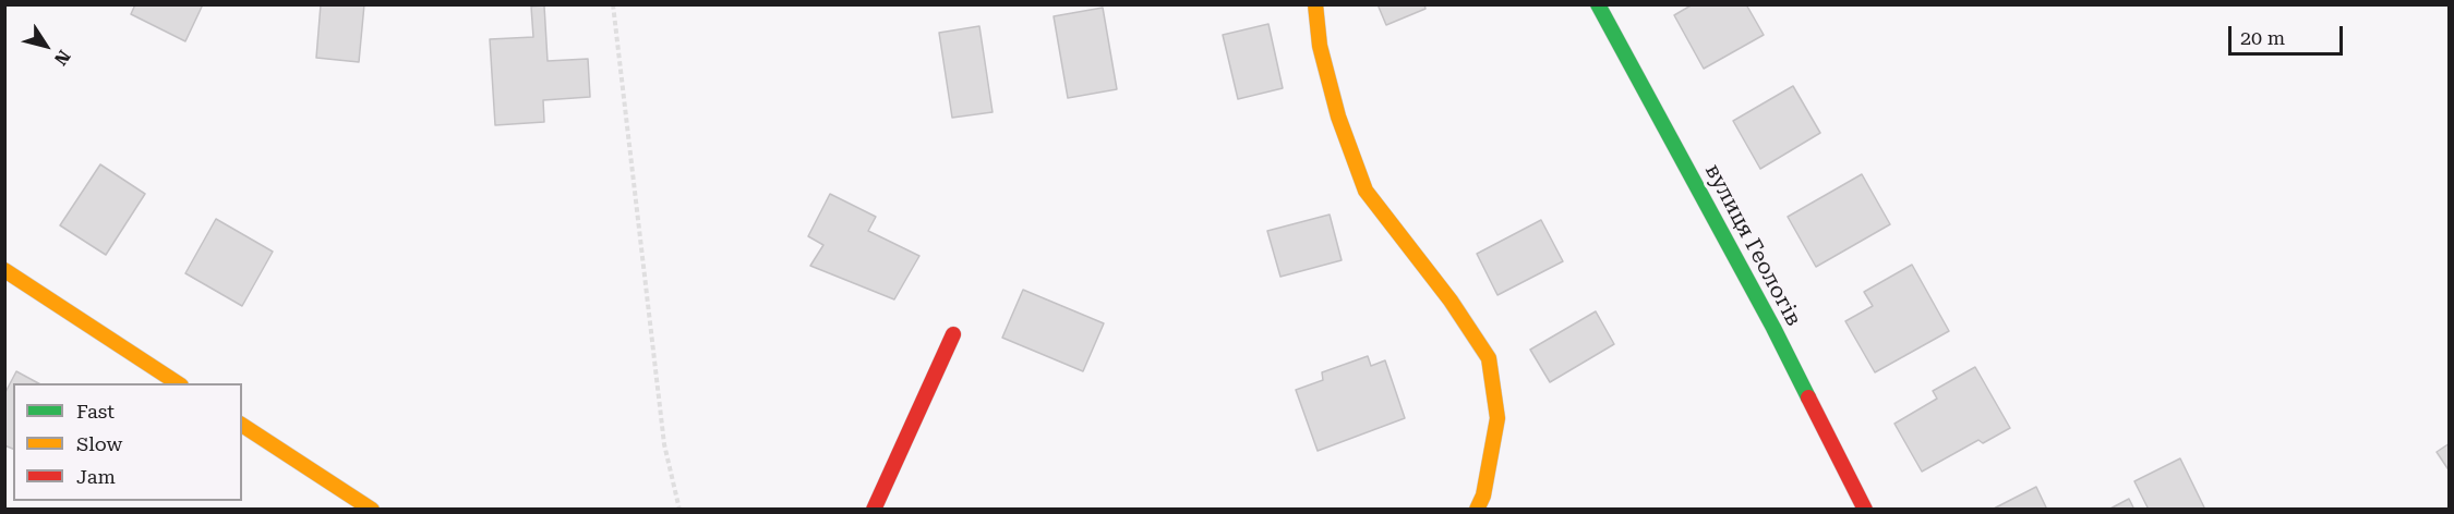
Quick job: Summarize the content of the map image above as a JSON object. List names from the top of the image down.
{
  "streets": {
    "street": ["вулиця Геологів"]
  },
  "legend": ["Fast", "Slow", "Jam"],
  "scale_bar": "20 m",
  "north": "bottom right"
}
